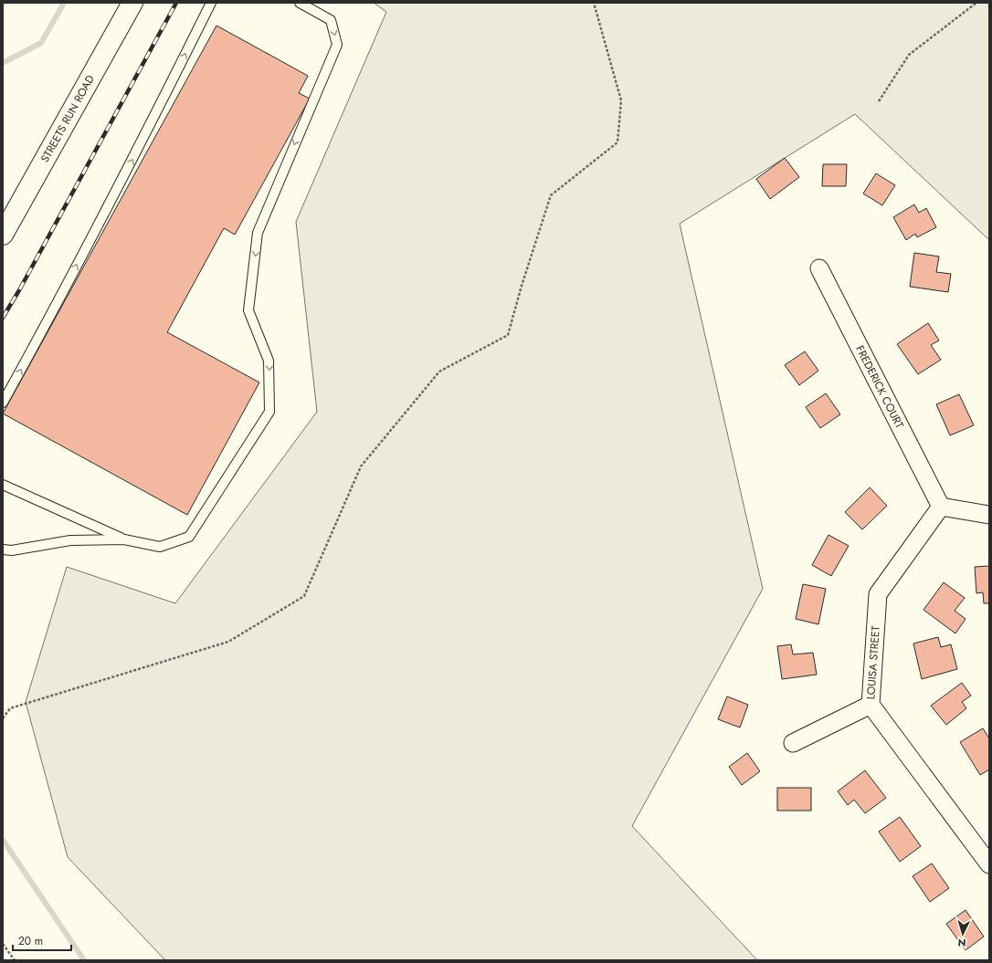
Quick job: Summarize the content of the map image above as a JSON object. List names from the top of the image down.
{
  "streets": {
    "main road": ["STREETS RUN ROAD"],
    "street": ["FREDERICK COURT", "LOUISA STREET"]
  },
  "crossings": [
    ["FREDERICK COURT", "LOUISA STREET"]
  ],
  "scale_bar": "20 m",
  "north": "bottom"
}
